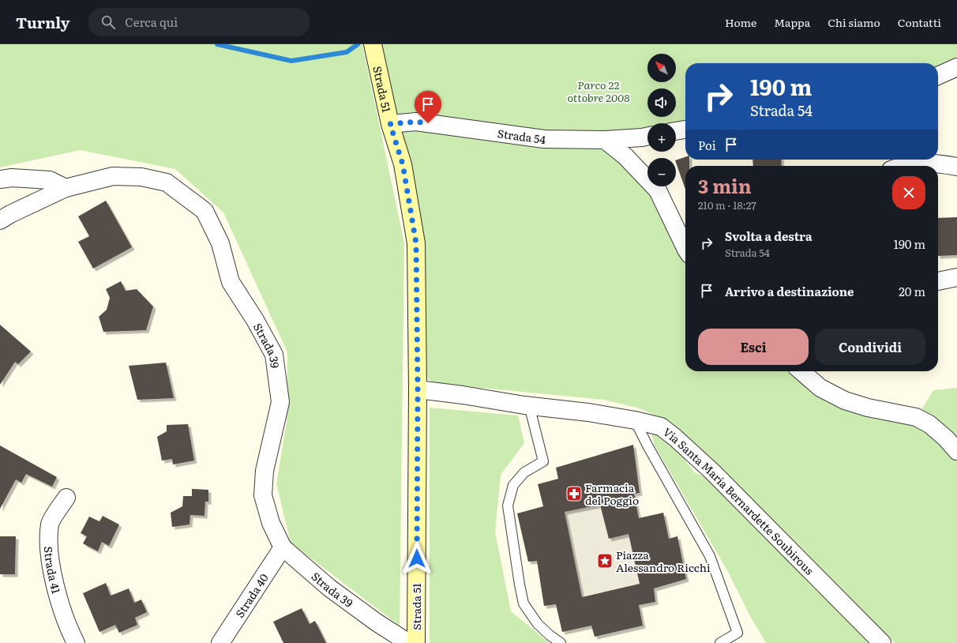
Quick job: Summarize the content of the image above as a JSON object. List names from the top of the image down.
{
  "streets": {
    "street": [
      "Strada 51",
      "Strada 54",
      "Strada 39",
      "Via Santa Maria Bernardette Soubirous",
      "Strada 41",
      "Strada 40"
    ]
  },
  "crossings": [
    ["Strada 51", "Strada 54"],
    ["Strada 51", "Via Santa Maria Bernardette Soubirous"],
    ["Strada 39", "Strada 40"]
  ],
  "parks": ["Parco 22 ottobre 2008"],
  "places": {
    "pharmacy": ["Farmacia del Poggio"],
    "place": ["Piazza Alessandro Ricchi"]
  },
  "north": "top left",
  "page": {
    "header": "Turnly",
    "search": "Cerca qui",
    "nav": [
      "Home",
      "Mappa",
      "Chi siamo",
      "Contatti"
    ],
    "map_buttons": ["+", "−"],
    "turn": ["190 m", "Strada 54"],
    "then": "Poi",
    "heading": ["3 min", "210 m · 18:27"],
    "list": [
      {
        "name": "Svolta a destra",
        "note": "Strada 54",
        "value": "190 m"
      },
      {
        "name": "Arrivo a destinazione",
        "value": "20 m"
      }
    ],
    "buttons": ["Esci", "Condividi"]
  }
}
